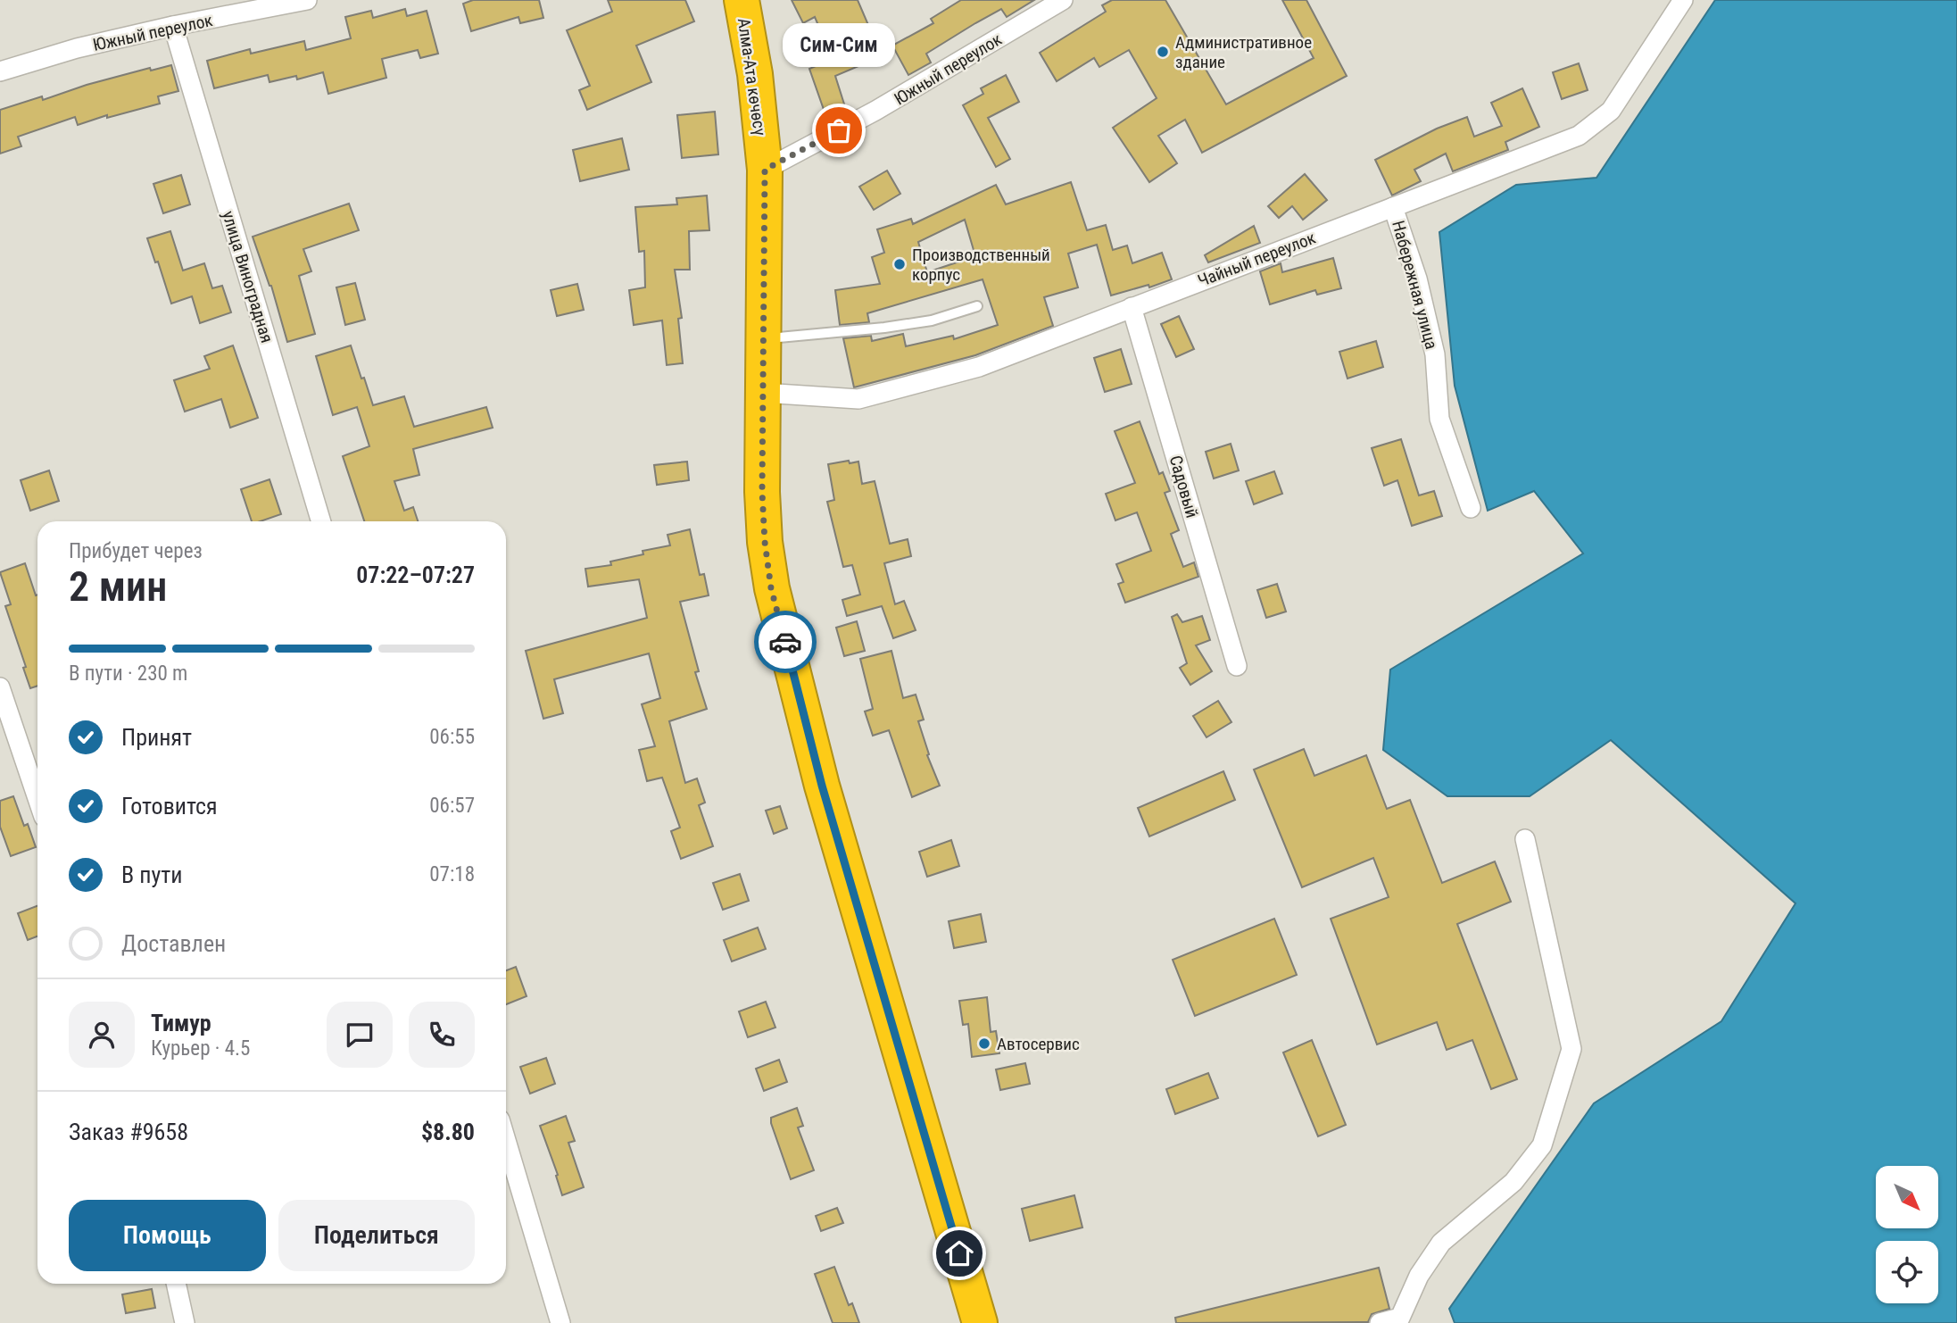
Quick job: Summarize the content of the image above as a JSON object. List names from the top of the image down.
{
  "streets": {
    "highway": ["Алма-Ата көчөсү"],
    "street": [
      "Южный переулок",
      "Чайный переулок",
      "улица Виноградная",
      "Набережная улица",
      "Садовый"
    ]
  },
  "crossings": [
    ["Южный переулок", "Алма-Ата көчөсү"],
    ["Южный переулок", "улица Виноградная"],
    ["Алма-Ата көчөсү", "Чайный переулок"],
    ["Чайный переулок", "Набережная улица"],
    ["Чайный переулок", "Садовый"]
  ],
  "places": [
    "Административное здание",
    "Сим-Сим",
    "Производственный корпус",
    "Автосервис"
  ],
  "north": "bottom right",
  "page": {
    "bubble": "Сим-Сим",
    "heading": ["2 мин", "Прибудет через", "07:22–07:27"],
    "panel": [
      "Тимур",
      "Курьер · 4.5",
      "Заказ #9658",
      "$8.80"
    ],
    "bar": "В пути · 230 m",
    "list": [
      ["Принят", "06:55"],
      ["Готовится", "06:57"],
      ["В пути", "07:18"],
      "Доставлен"
    ],
    "buttons": ["Помощь", "Поделиться"]
  }
}
